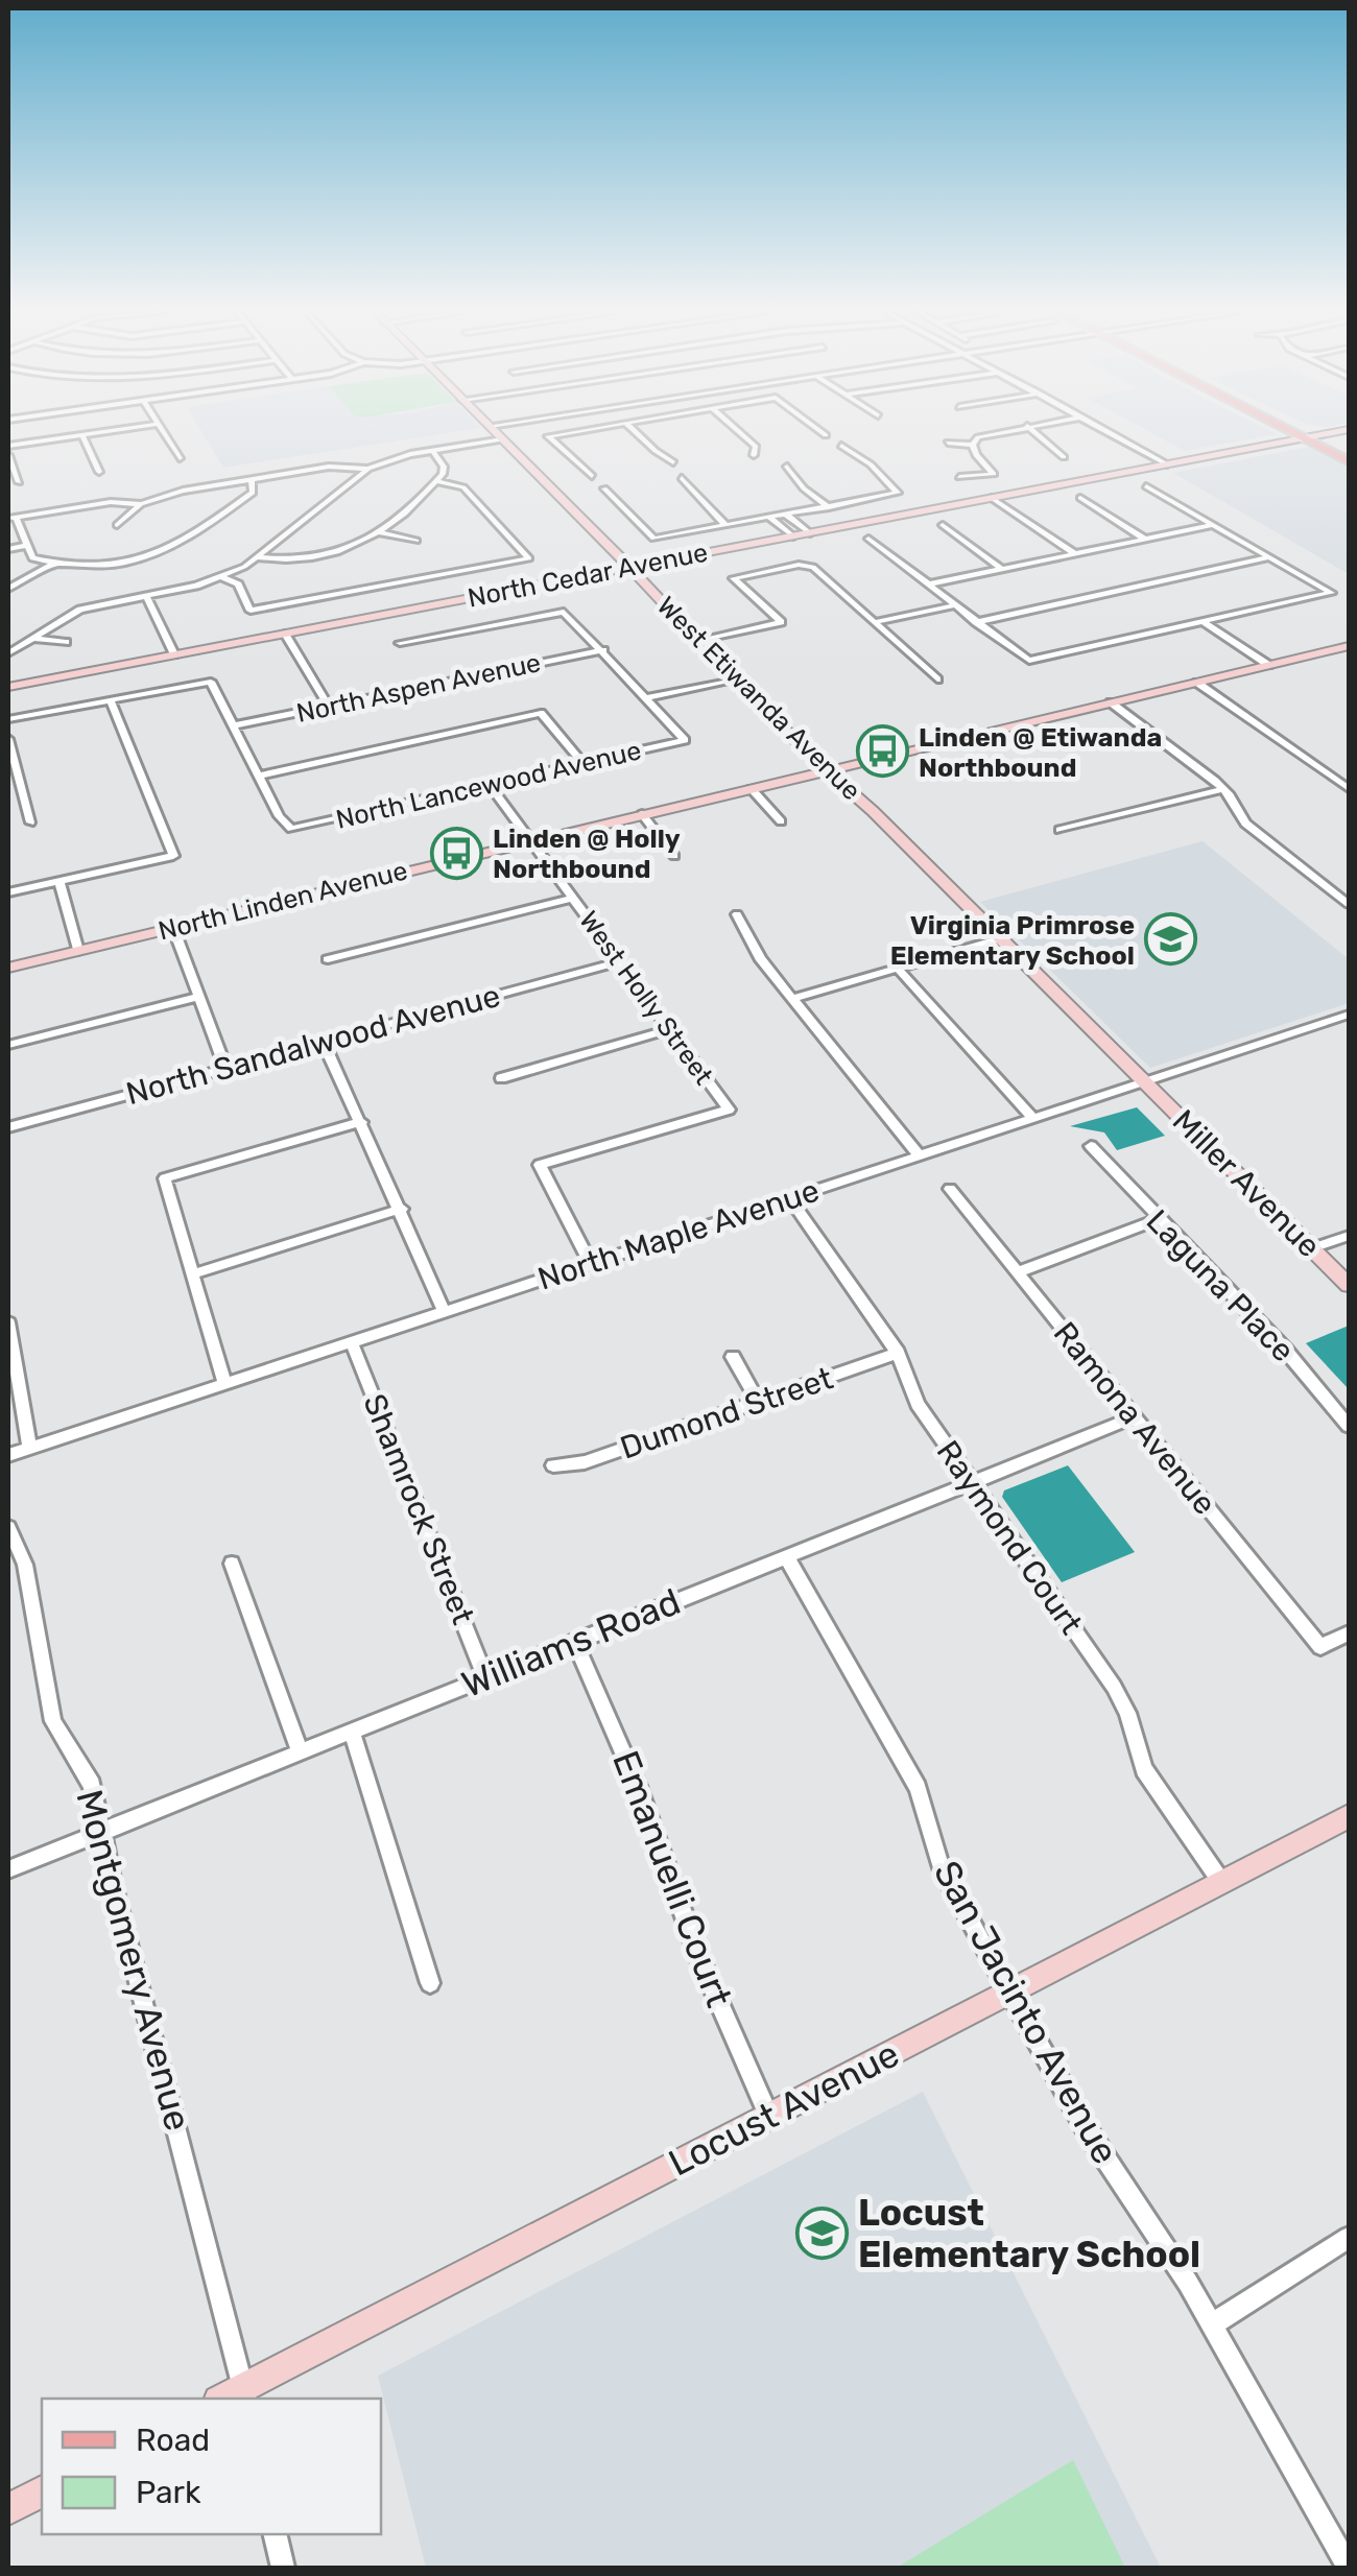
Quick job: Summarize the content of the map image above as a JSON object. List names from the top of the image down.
{
  "streets": {
    "street": [
      "North Cedar Avenue",
      "North Aspen Avenue",
      "West Etiwanda Avenue",
      "North Lancewood Avenue",
      "North Linden Avenue",
      "West Holly Street",
      "North Sandalwood Avenue",
      "Miller Avenue",
      "North Maple Avenue",
      "Laguna Place",
      "Dumond Street",
      "Ramona Avenue",
      "Shamrock Street",
      "Raymond Court",
      "Williams Road",
      "Emanuelli Court",
      "Montgomery Avenue",
      "San Jacinto Avenue",
      "Locust Avenue"
    ]
  },
  "crossings": [
    ["North Cedar Avenue", "West Etiwanda Avenue"],
    ["West Etiwanda Avenue", "North Linden Avenue"],
    ["West Etiwanda Avenue", "Miller Avenue"],
    ["West Etiwanda Avenue", "North Maple Avenue"],
    ["North Lancewood Avenue", "West Holly Street"],
    ["North Linden Avenue", "West Holly Street"],
    ["West Holly Street", "North Sandalwood Avenue"],
    ["West Holly Street", "North Maple Avenue"],
    ["Miller Avenue", "North Maple Avenue"],
    ["North Maple Avenue", "Shamrock Street"],
    ["North Maple Avenue", "Raymond Court"],
    ["Dumond Street", "Raymond Court"],
    ["Ramona Avenue", "Williams Road"],
    ["Shamrock Street", "Williams Road"],
    ["Raymond Court", "Williams Road"],
    ["Raymond Court", "Locust Avenue"],
    ["Williams Road", "Emanuelli Court"],
    ["Williams Road", "Montgomery Avenue"],
    ["Williams Road", "San Jacinto Avenue"],
    ["Emanuelli Court", "Locust Avenue"],
    ["Montgomery Avenue", "Locust Avenue"],
    ["San Jacinto Avenue", "Locust Avenue"]
  ],
  "places": {
    "bus stop": ["Linden @ Etiwanda Northbound", "Linden @ Holly Northbound"],
    "school or university": ["Virginia Primrose Elementary School", "Locust Elementary School"]
  },
  "legend": ["Road", "Park"]
}
